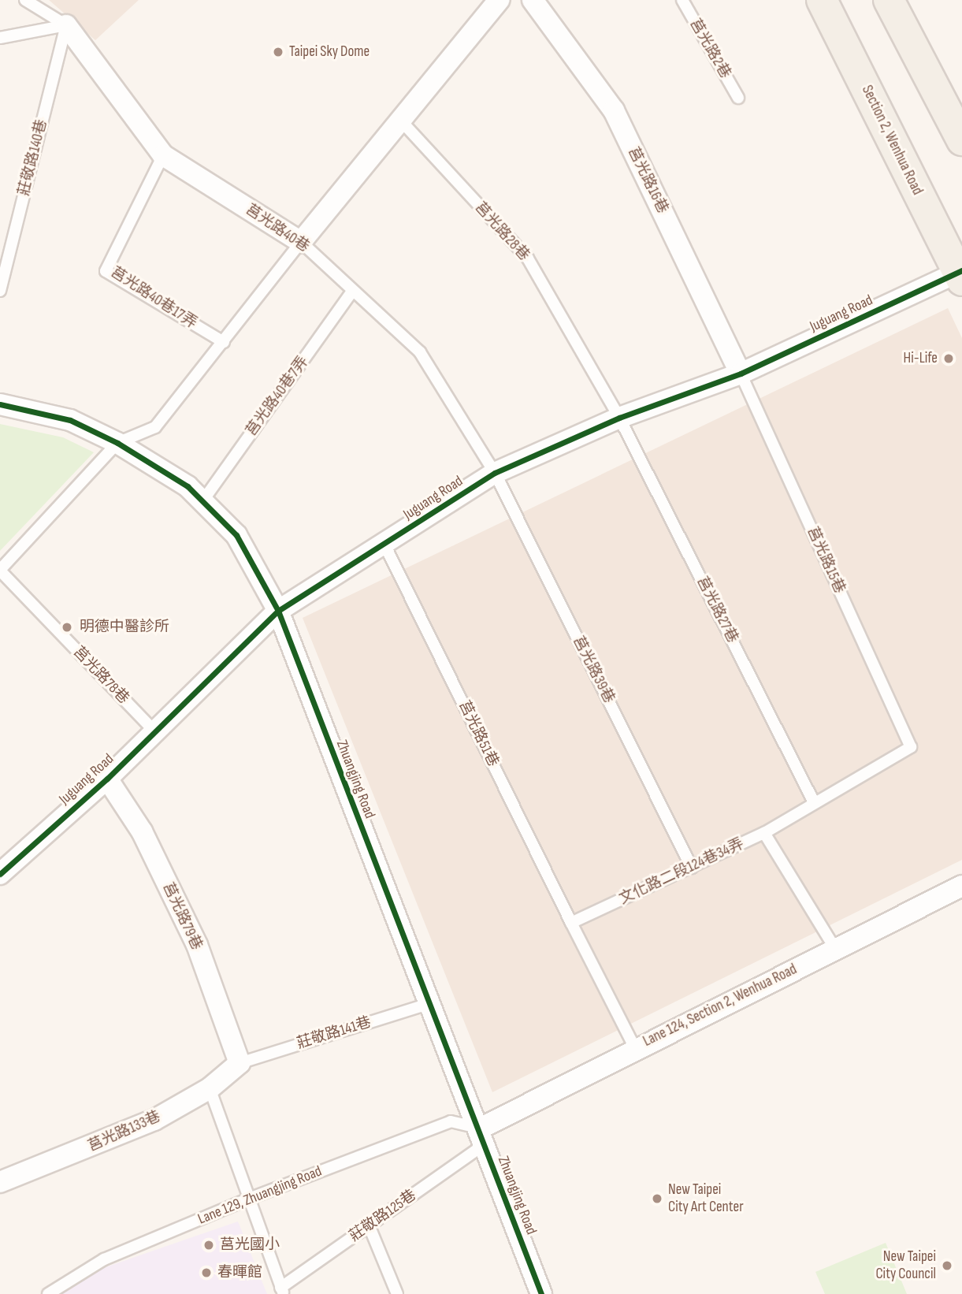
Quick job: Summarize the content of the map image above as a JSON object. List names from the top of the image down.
{
  "streets": {
    "main road": ["Section 2, Wenhua Road"],
    "street": [
      "莒光路16巷",
      "莒光路40巷",
      "Juguang Road",
      "Zhuangjing Road",
      "莒光路79巷",
      "Lane 124, Section 2, Wenhua Road",
      "莒光路133巷"
    ],
    "lane": [
      "莒光路2巷",
      "莊敬路140巷",
      "莒光路28巷",
      "莒光路40巷17弄",
      "莒光路40巷7弄",
      "莒光路15巷",
      "莒光路27巷",
      "莒光路39巷",
      "莒光路78巷",
      "莒光路51巷",
      "文化路二段124巷34弄",
      "莊敬路141巷",
      "Lane 129, Zhuangjing Road",
      "莊敬路125巷"
    ]
  },
  "crossings": [
    ["Section 2, Wenhua Road", "Juguang Road"],
    ["莊敬路140巷", "莒光路40巷"],
    ["莒光路16巷", "Juguang Road"],
    ["莒光路16巷", "莒光路15巷"],
    ["莒光路40巷", "莒光路40巷17弄"],
    ["莒光路40巷", "Juguang Road"],
    ["莒光路40巷", "莒光路40巷7弄"],
    ["莒光路40巷", "莒光路39巷"],
    ["莒光路28巷", "Juguang Road"],
    ["莒光路28巷", "莒光路27巷"],
    ["Juguang Road", "莒光路15巷"],
    ["Juguang Road", "莒光路27巷"],
    ["Juguang Road", "莒光路39巷"],
    ["Juguang Road", "莒光路78巷"],
    ["Juguang Road", "莒光路51巷"],
    ["Juguang Road", "Zhuangjing Road"],
    ["Juguang Road", "莒光路79巷"],
    ["莒光路40巷7弄", "Zhuangjing Road"],
    ["莒光路15巷", "文化路二段124巷34弄"],
    ["莒光路27巷", "文化路二段124巷34弄"],
    ["莒光路39巷", "文化路二段124巷34弄"],
    ["莒光路51巷", "文化路二段124巷34弄"],
    ["Zhuangjing Road", "Lane 124, Section 2, Wenhua Road"],
    ["Zhuangjing Road", "莊敬路141巷"],
    ["Zhuangjing Road", "Lane 129, Zhuangjing Road"],
    ["Zhuangjing Road", "莊敬路125巷"],
    ["莒光路79巷", "莊敬路141巷"],
    ["莒光路79巷", "莒光路133巷"],
    ["Lane 124, Section 2, Wenhua Road", "Lane 129, Zhuangjing Road"],
    ["Lane 124, Section 2, Wenhua Road", "莊敬路125巷"],
    ["莊敬路141巷", "莒光路133巷"],
    ["Lane 129, Zhuangjing Road", "莊敬路125巷"]
  ],
  "places": [
    "Taipei Sky Dome",
    "Hi-Life",
    "明德中醫診所",
    "New Taipei City Art Center",
    "莒光國小",
    "New Taipei City Council",
    "春暉館"
  ]
}
